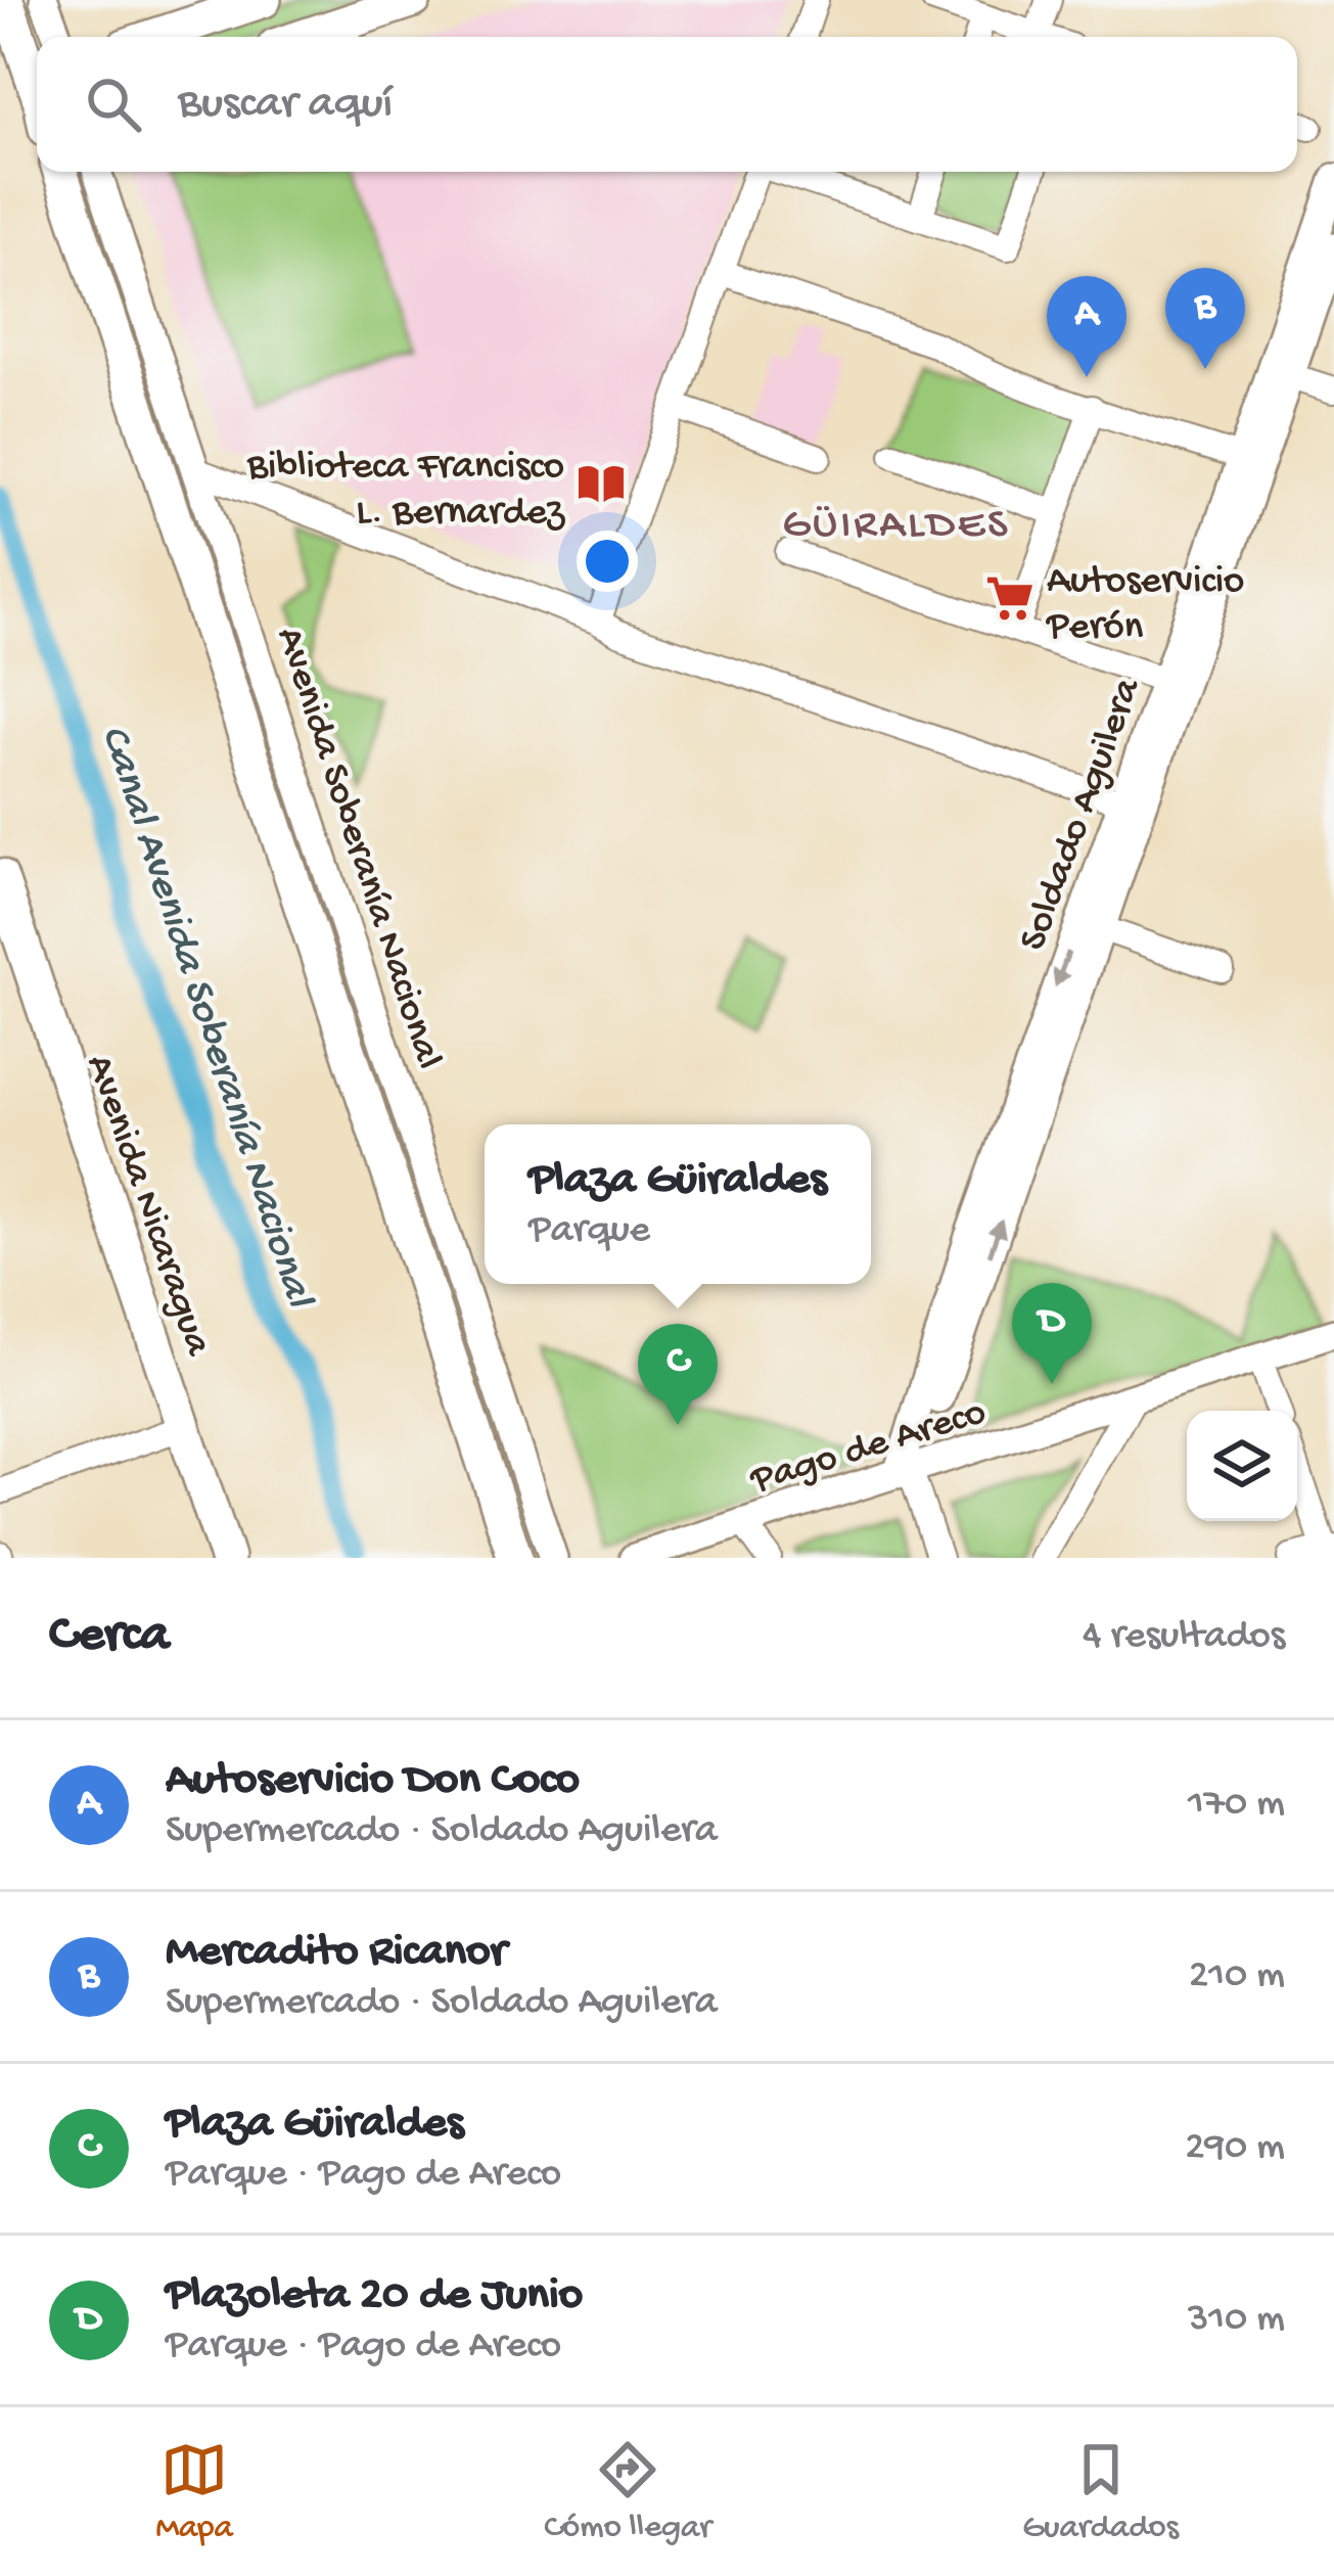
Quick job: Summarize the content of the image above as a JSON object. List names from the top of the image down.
{
  "streets": {
    "main road": ["Avenida Soberanía Nacional", "Avenida Nicaragua"],
    "street": ["Soldado Aguilera", "Pago de Areco"]
  },
  "crossings": [
    ["Soldado Aguilera", "Pago de Areco"]
  ],
  "districts": ["GÜIRALDES"],
  "water": ["Canal Avenida Soberanía Nacional"],
  "places": {
    "library": ["Biblioteca Francisco L. Bernardez"],
    "supermarket": ["Autoservicio Perón"]
  },
  "page": {
    "search": "Buscar aquí",
    "pins": [
      "B",
      "A",
      "D",
      "C"
    ],
    "popup": ["Plaza Güiraldes", "Parque"],
    "heading": ["Cerca", "4 resultados"],
    "list": [
      {
        "mark": "A",
        "name": "Autoservicio Don Coco",
        "note": "Supermercado · Soldado Aguilera",
        "value": "170 m"
      },
      {
        "mark": "B",
        "name": "Mercadito Ricanor",
        "note": "Supermercado · Soldado Aguilera",
        "value": "210 m"
      },
      {
        "mark": "C",
        "name": "Plaza Güiraldes",
        "note": "Parque · Pago de Areco",
        "value": "290 m"
      },
      {
        "mark": "D",
        "name": "Plazoleta 20 de Junio",
        "note": "Parque · Pago de Areco",
        "value": "310 m"
      }
    ],
    "nav": ["Mapa", "Cómo llegar", "Guardados"]
  }
}
